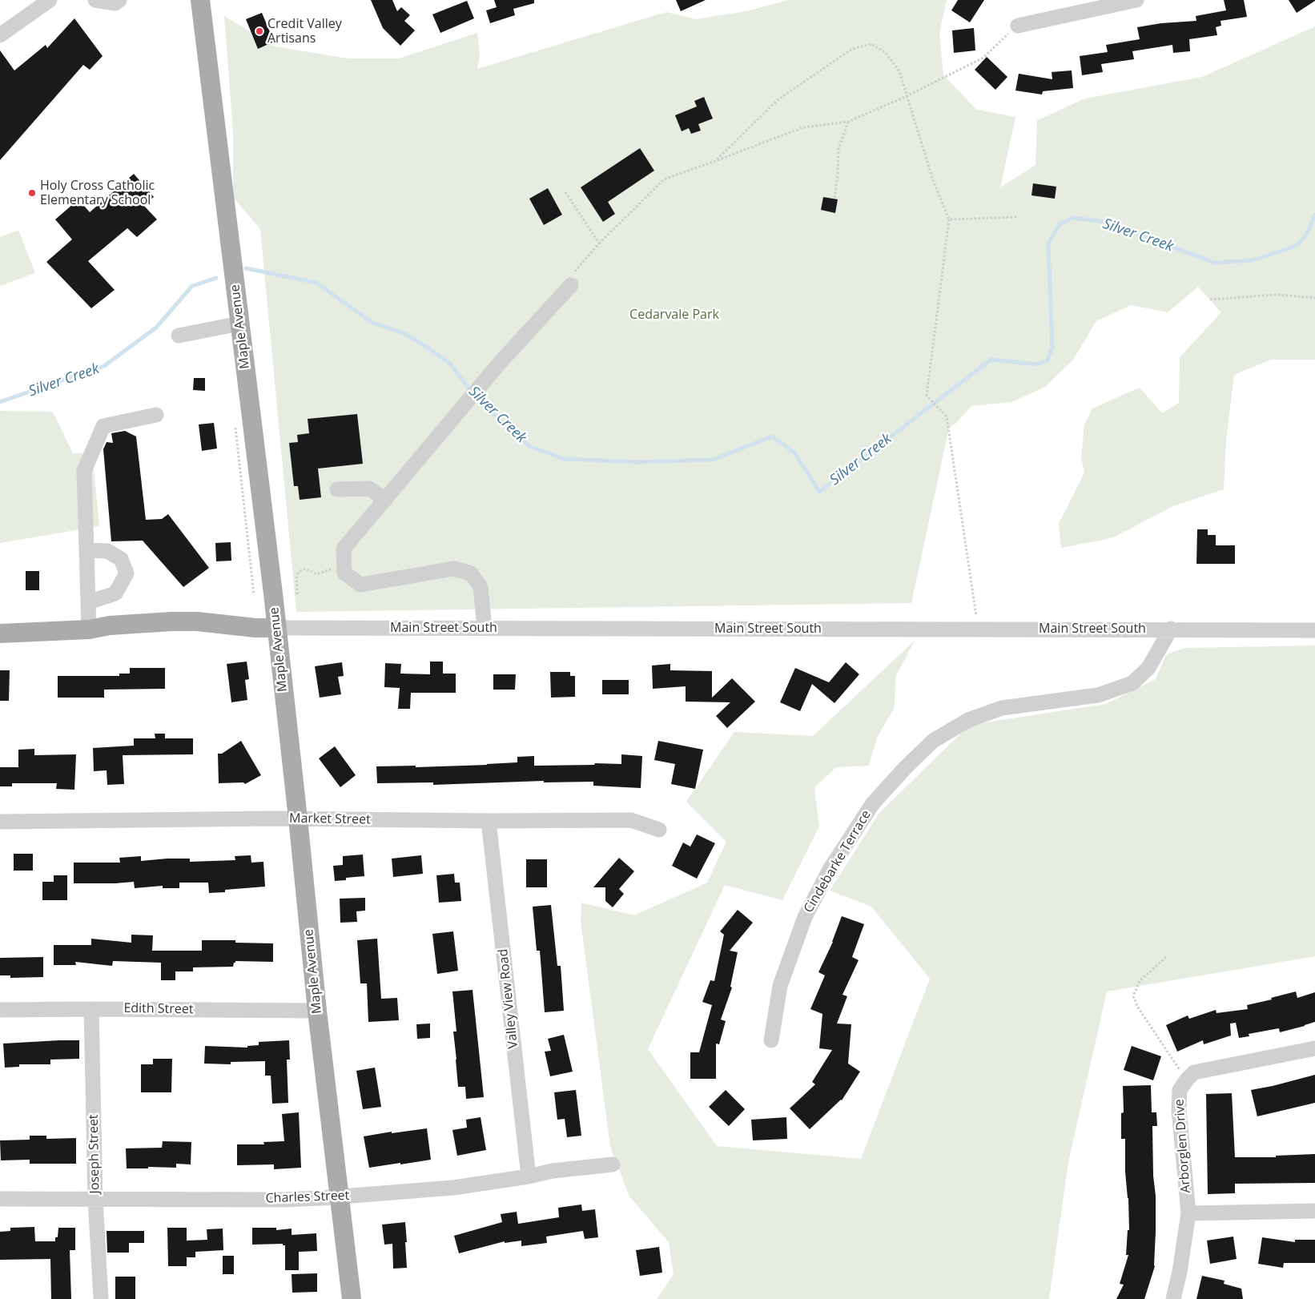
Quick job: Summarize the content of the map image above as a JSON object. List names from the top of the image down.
{
  "streets": {
    "main road": ["Maple Avenue", "Main Street South"],
    "street": [
      "Market Street",
      "Cindebarke Terrace",
      "Valley View Road",
      "Edith Street",
      "Arborglen Drive",
      "Joseph Street",
      "Charles Street"
    ]
  },
  "crossings": [
    ["Maple Avenue", "Main Street South"],
    ["Maple Avenue", "Market Street"],
    ["Maple Avenue", "Edith Street"],
    ["Maple Avenue", "Charles Street"],
    ["Main Street South", "Cindebarke Terrace"],
    ["Market Street", "Valley View Road"],
    ["Valley View Road", "Charles Street"],
    ["Edith Street", "Joseph Street"],
    ["Joseph Street", "Charles Street"]
  ],
  "water": ["Silver Creek"],
  "parks": ["Cedarvale Park"],
  "places": ["Credit Valley Artisans", "Holy Cross Catholic Elementary School"]
}
